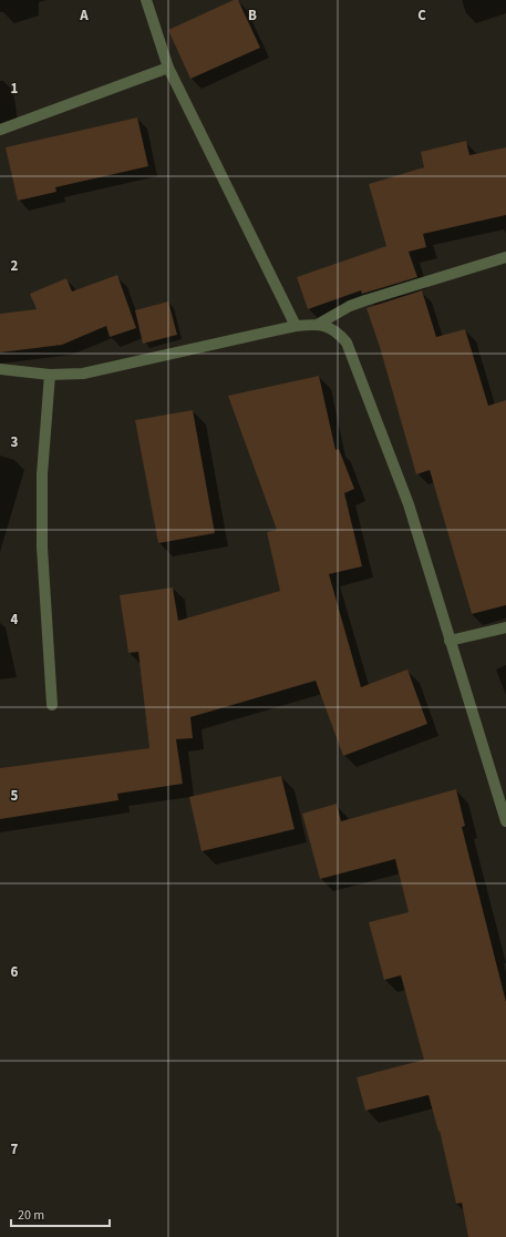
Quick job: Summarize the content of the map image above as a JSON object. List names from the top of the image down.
{
  "scale_bar": "20 m",
  "grid": {
    "columns": ["A", "B", "C"],
    "rows": [
      "1",
      "2",
      "3",
      "4",
      "5",
      "6",
      "7"
    ]
  }
}
